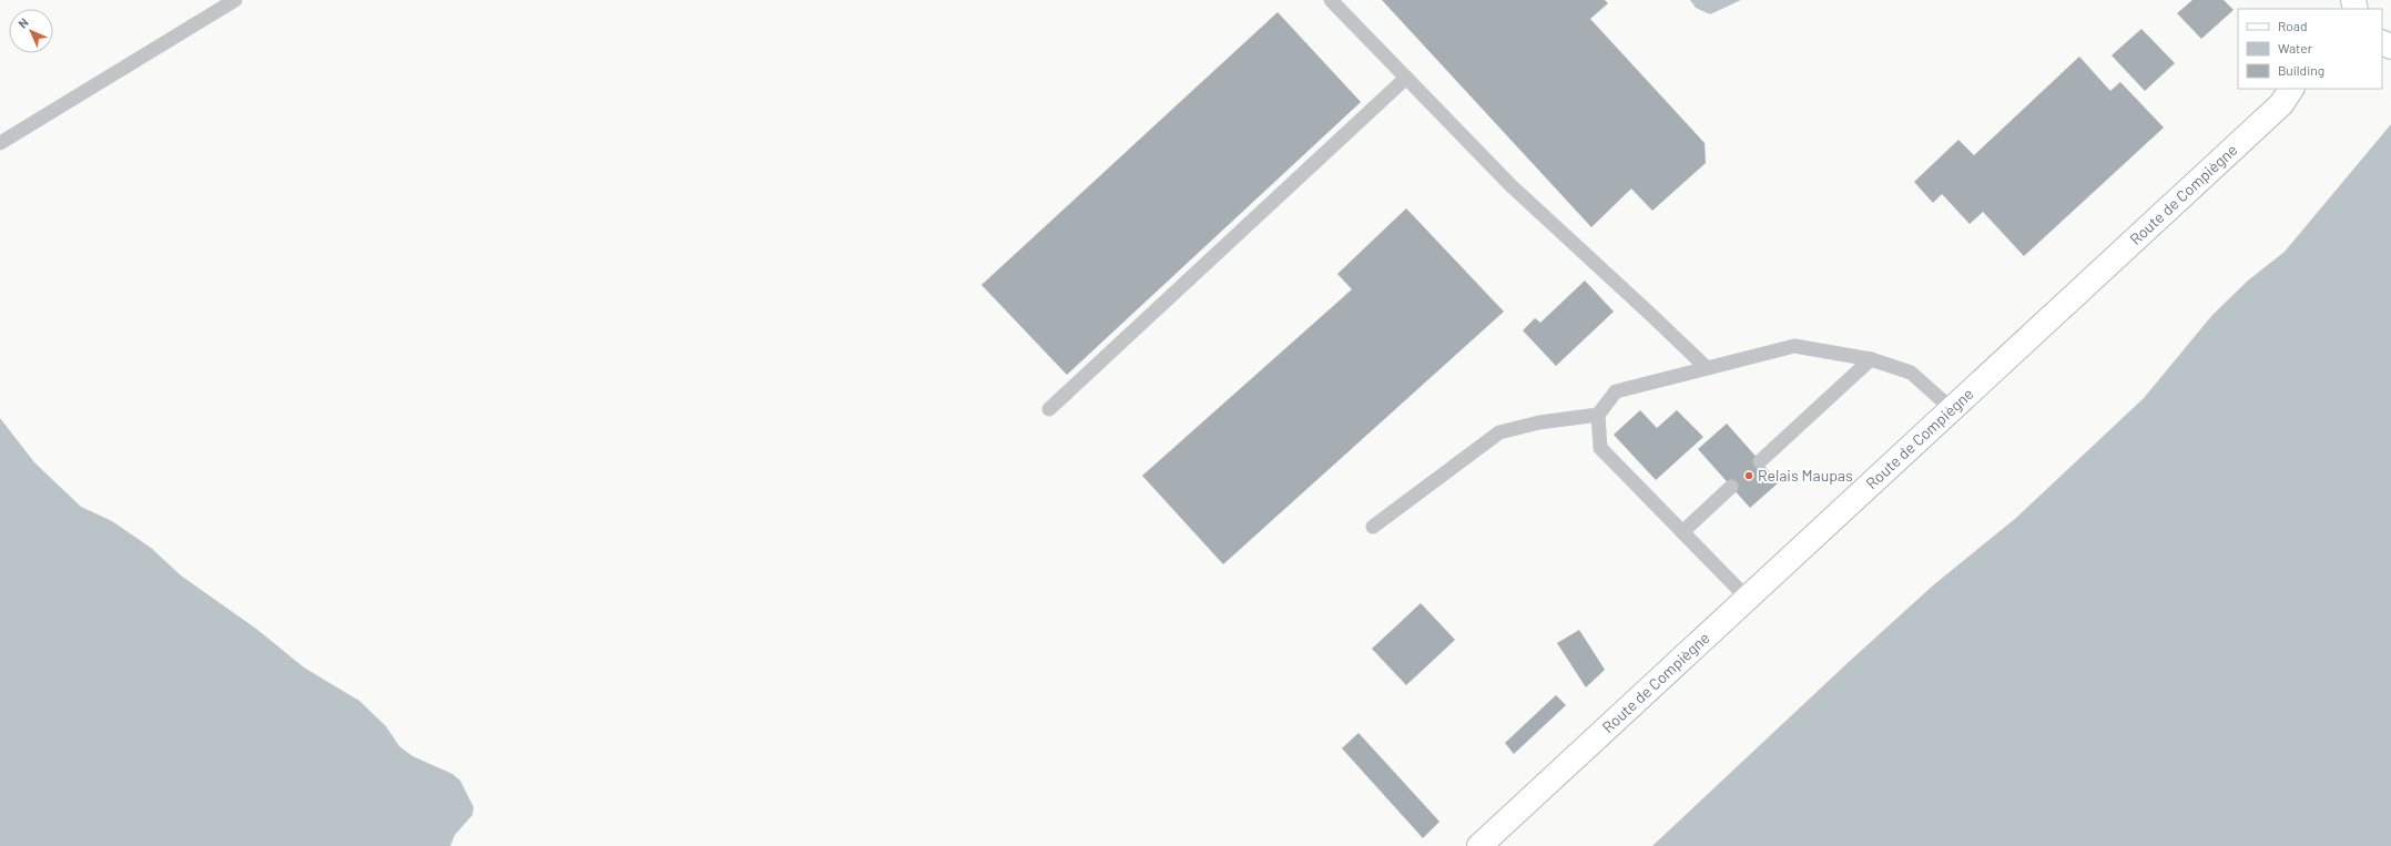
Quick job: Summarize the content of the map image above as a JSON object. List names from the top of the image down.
{
  "streets": {
    "main road": ["Route de Compiègne"]
  },
  "places": ["Relais Maupas"],
  "legend": ["Road", "Water", "Building"],
  "north": "top left"
}
